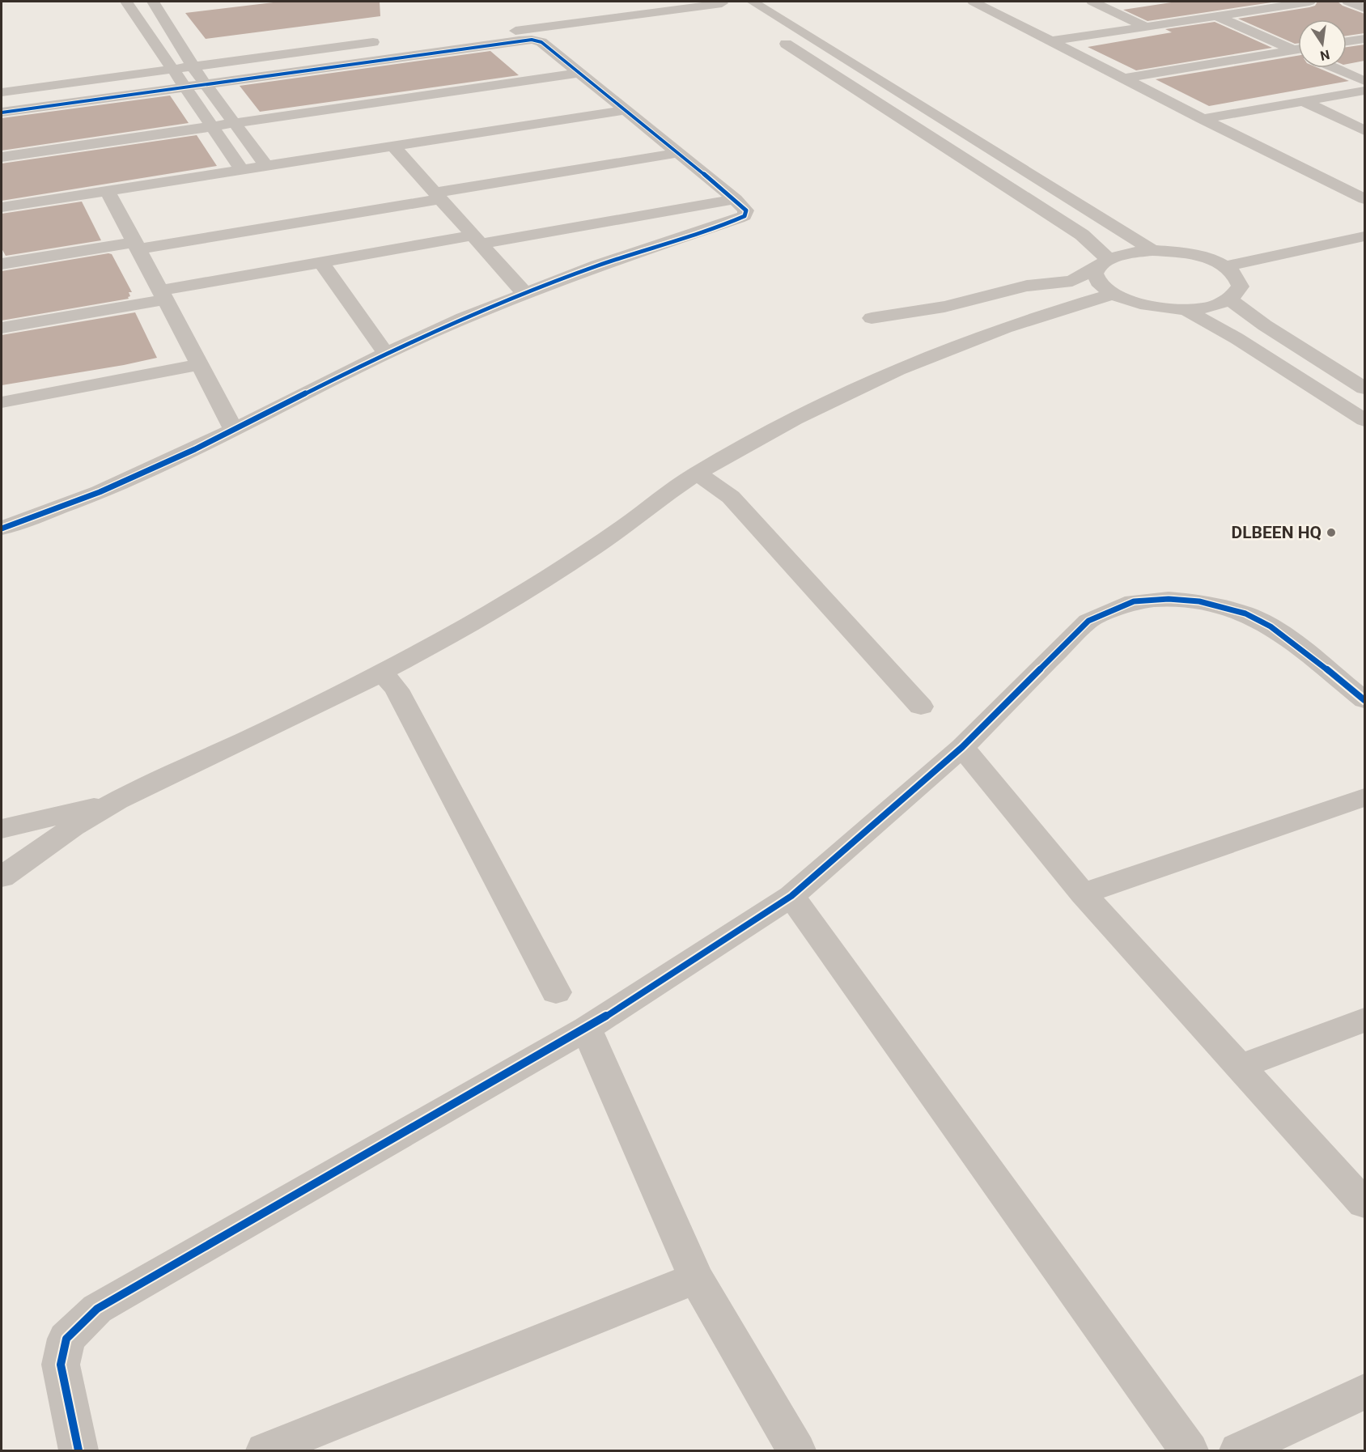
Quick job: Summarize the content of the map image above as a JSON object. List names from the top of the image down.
{
  "places": ["DLBEEN HQ"],
  "north": "bottom"
}
